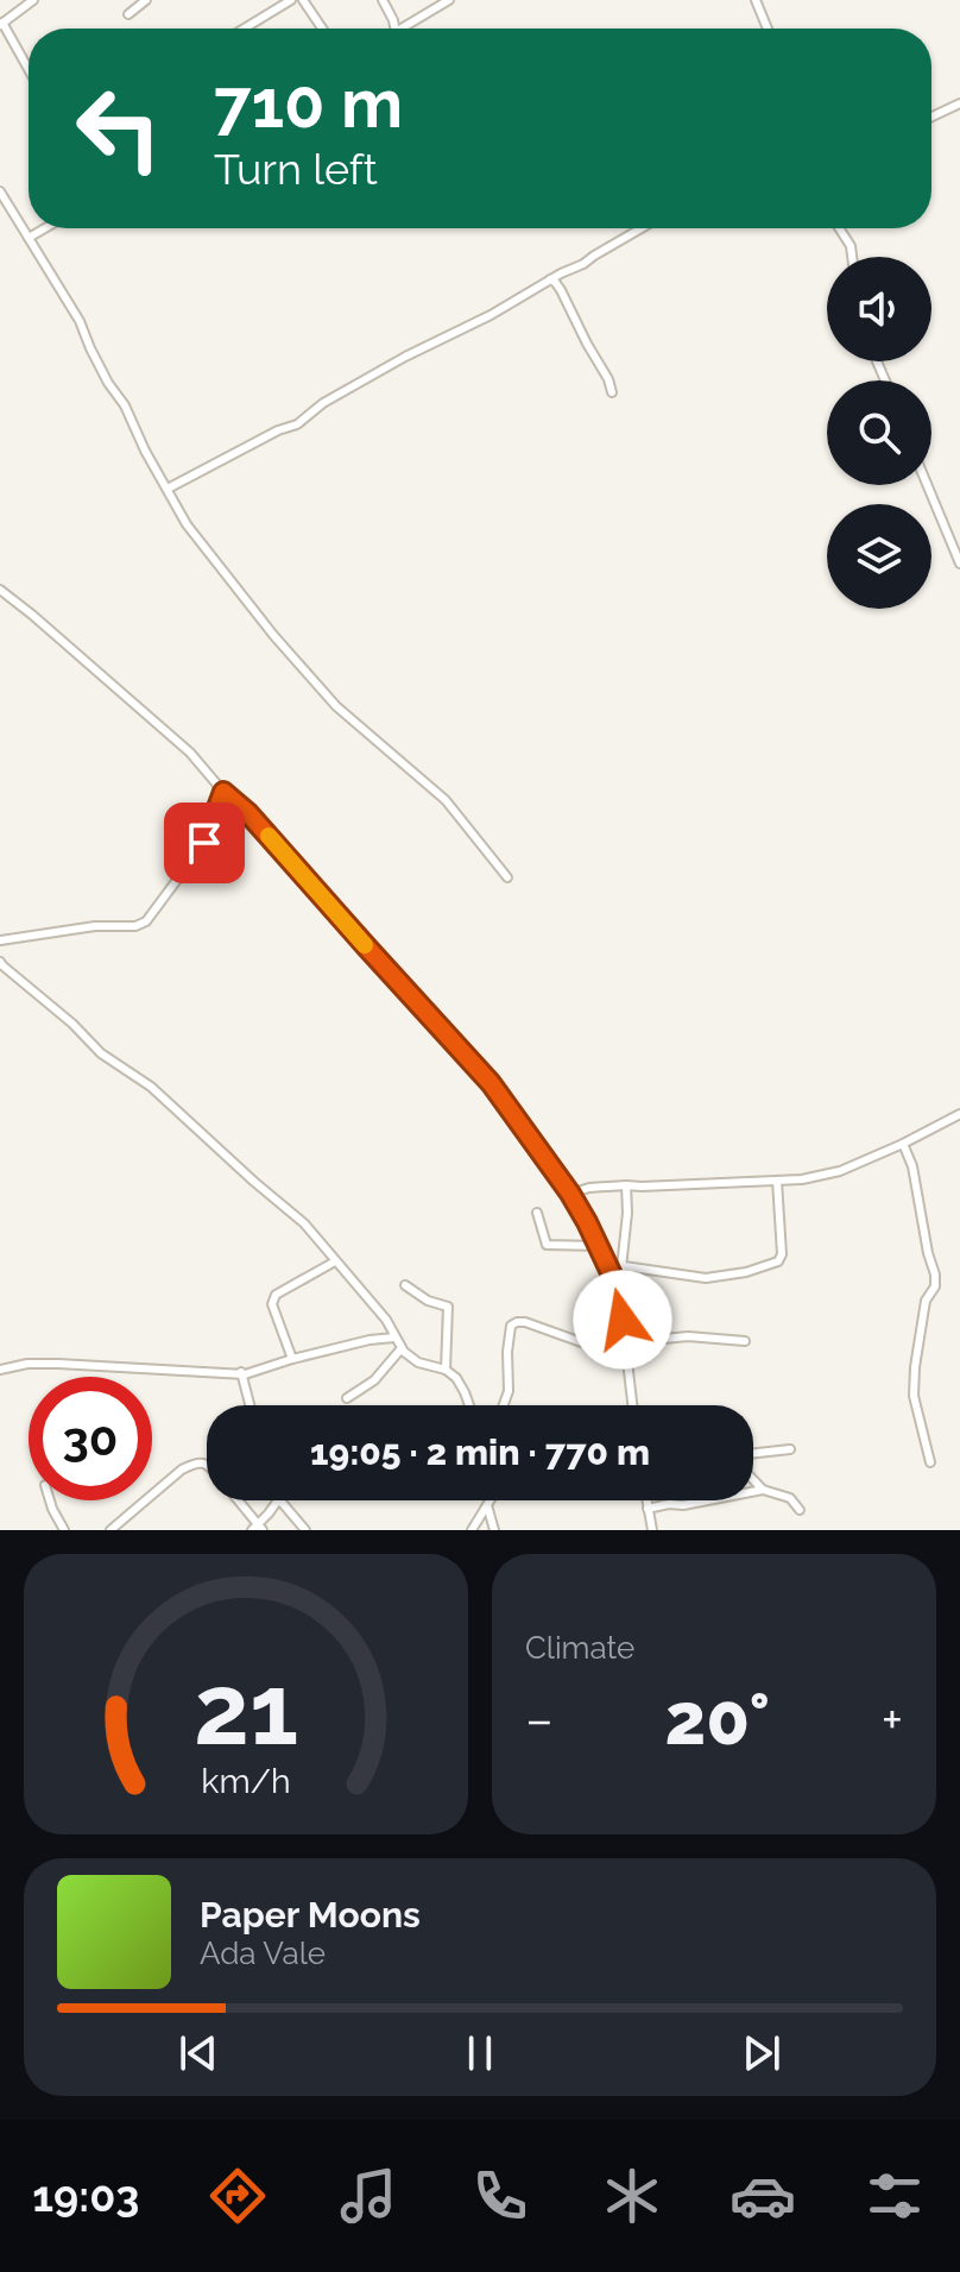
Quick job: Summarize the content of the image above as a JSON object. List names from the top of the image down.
{
  "page": {
    "turn": ["710 m", "Turn left"],
    "limit": "30",
    "trip": "19:05 · 2 min · 770 m",
    "tile": "Climate",
    "heat": ["−", "20°", "+"],
    "song": ["Paper Moons", "Ada Vale"],
    "tabs": "19:03",
    "gauge": ["21", "km/h"]
  }
}
